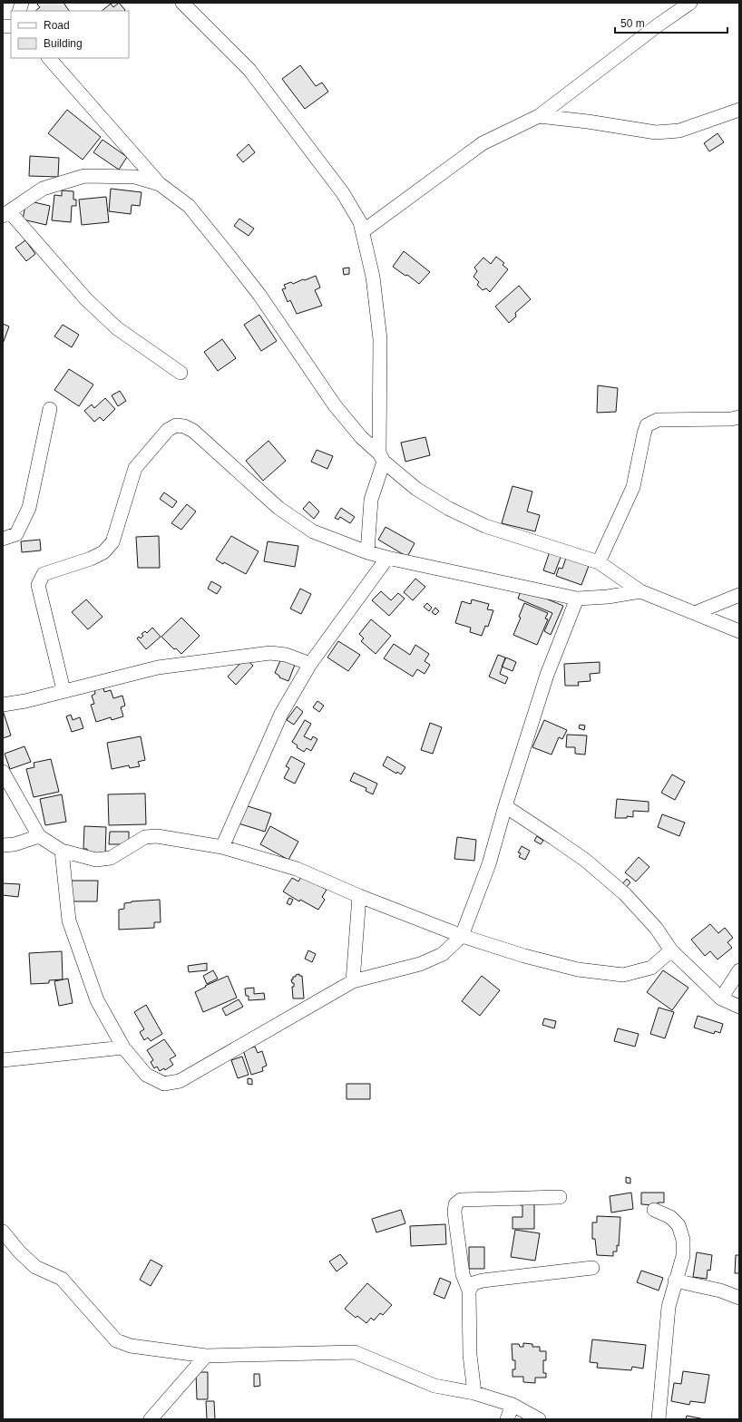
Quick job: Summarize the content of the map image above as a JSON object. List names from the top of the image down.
{
  "legend": ["Road", "Building"],
  "scale_bar": "50 m"
}
